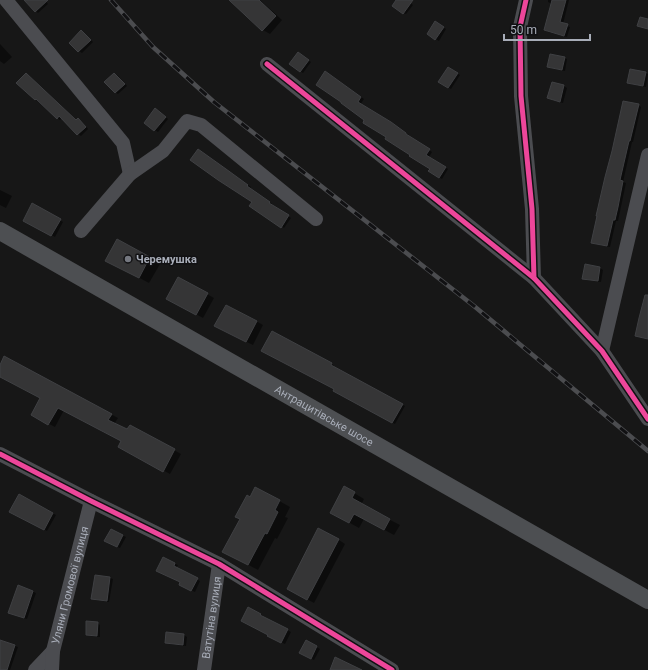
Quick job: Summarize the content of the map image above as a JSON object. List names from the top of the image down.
{
  "streets": {
    "main road": ["Антрацитівське шосе"],
    "street": ["Уляни Громової вулиця", "Ватутіна вулиця"]
  },
  "places": ["Черемушка"],
  "scale_bar": "50 m"
}
